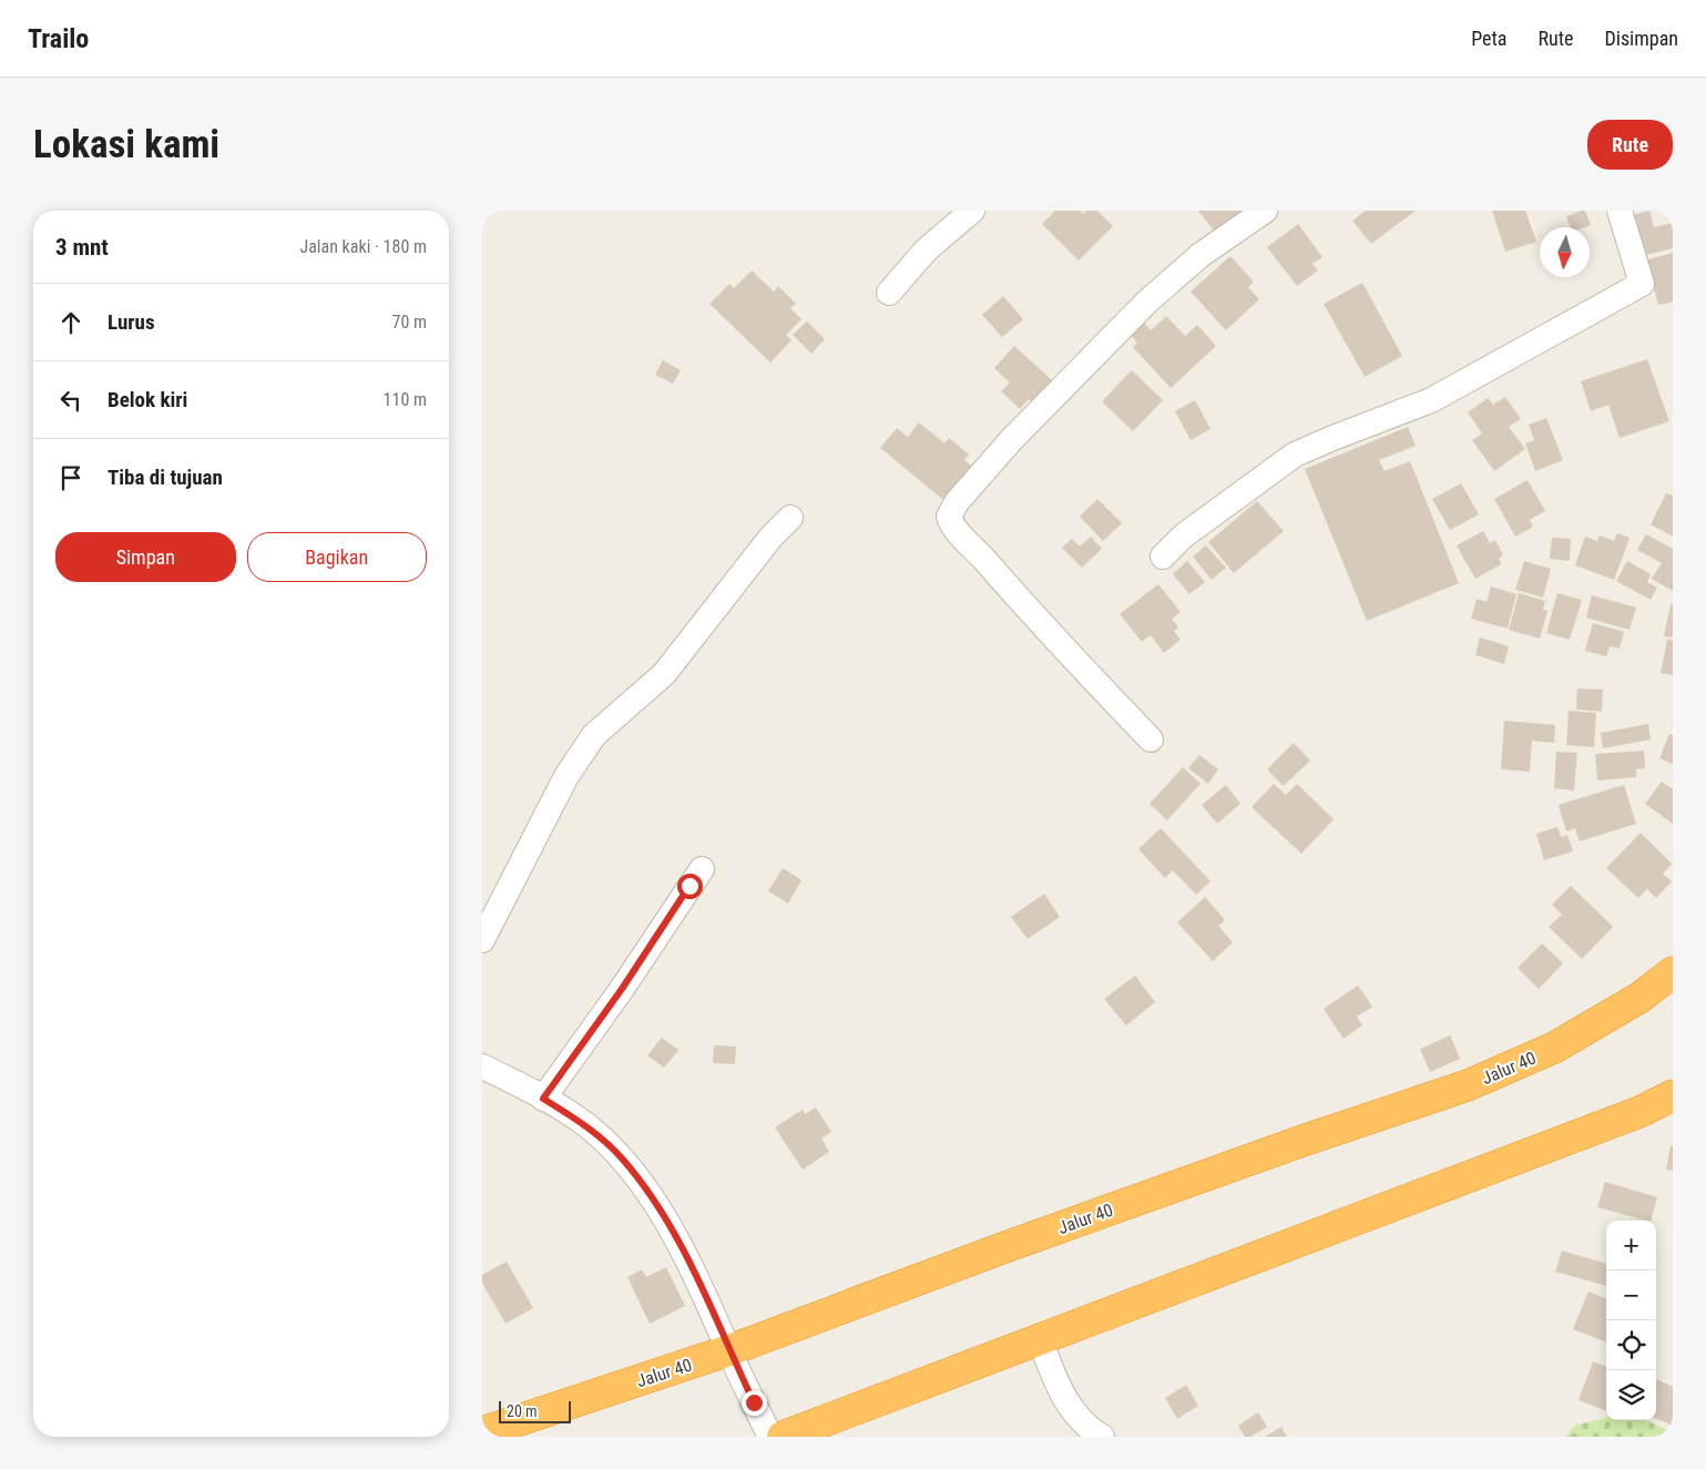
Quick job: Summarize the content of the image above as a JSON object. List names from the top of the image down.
{
  "streets": {
    "highway": ["Jalur 40"]
  },
  "scale_bar": "20 m",
  "north": "bottom",
  "page": {
    "header": "Trailo",
    "nav": ["Peta", "Rute", "Disimpan"],
    "buttons": [
      "Rute",
      ["Simpan", "Bagikan"]
    ],
    "title": "Lokasi kami",
    "heading": ["3 mnt", "Jalan kaki · 180 m"],
    "list": [
      ["Lurus", "70 m"],
      ["Belok kiri", "110 m"],
      "Tiba di tujuan"
    ],
    "map_buttons": ["+", "−"],
    "scale": "20 m"
  }
}
